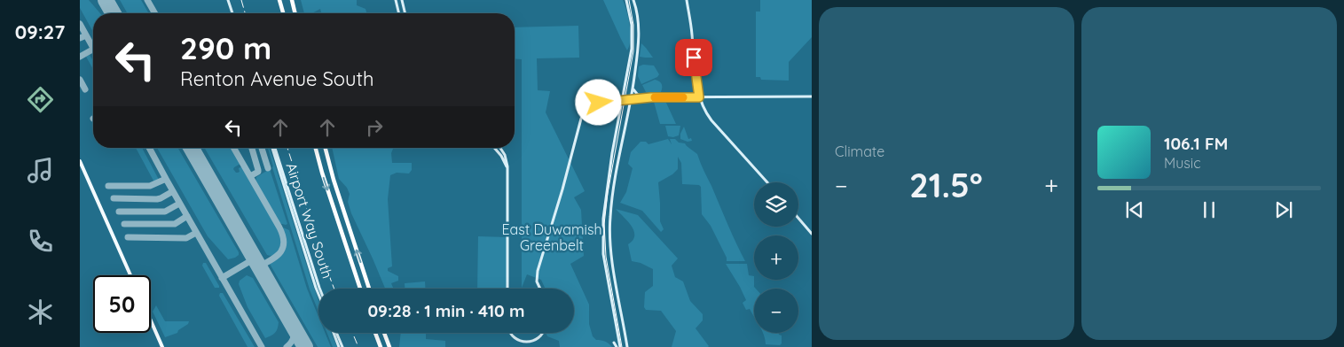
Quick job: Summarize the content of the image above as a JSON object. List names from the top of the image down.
{
  "streets": {
    "main road": ["Airport Way South"]
  },
  "parks": ["East Duwamish Greenbelt"],
  "page": {
    "tabs": "09:27",
    "tile": "Climate",
    "turn": ["290 m", "Renton Avenue South"],
    "song": ["106.1 FM", "Music"],
    "heat": ["−", "21.5°", "+"],
    "map_buttons": ["+", "−"],
    "limit": "50",
    "trip": "09:28 · 1 min · 410 m"
  }
}
